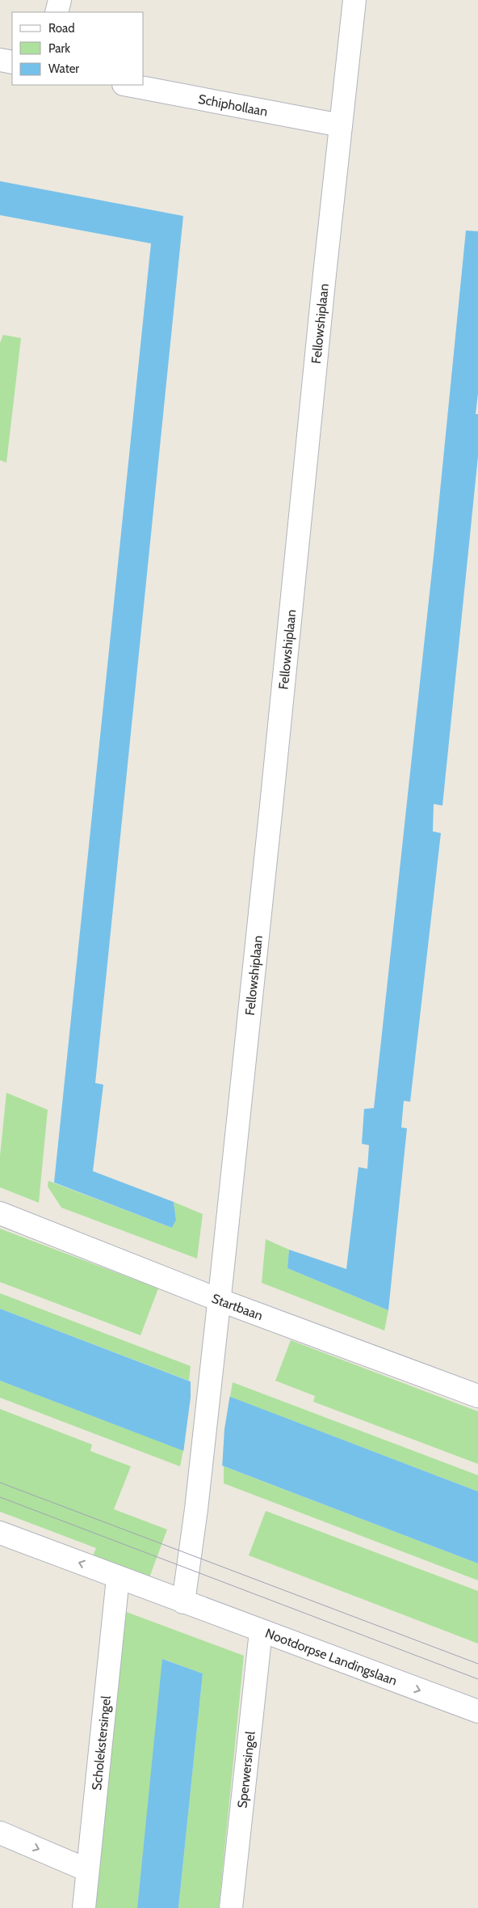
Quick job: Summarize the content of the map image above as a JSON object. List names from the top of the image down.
{
  "streets": {
    "street": [
      "Schiphollaan",
      "Fellowshiplaan",
      "Startbaan",
      "Nootdorpse Landingslaan",
      "Scholekstersingel",
      "Sperwersingel"
    ]
  },
  "crossings": [
    ["Schiphollaan", "Fellowshiplaan"],
    ["Fellowshiplaan", "Startbaan"],
    ["Nootdorpse Landingslaan", "Scholekstersingel"],
    ["Nootdorpse Landingslaan", "Sperwersingel"]
  ],
  "legend": ["Road", "Park", "Water"]
}
